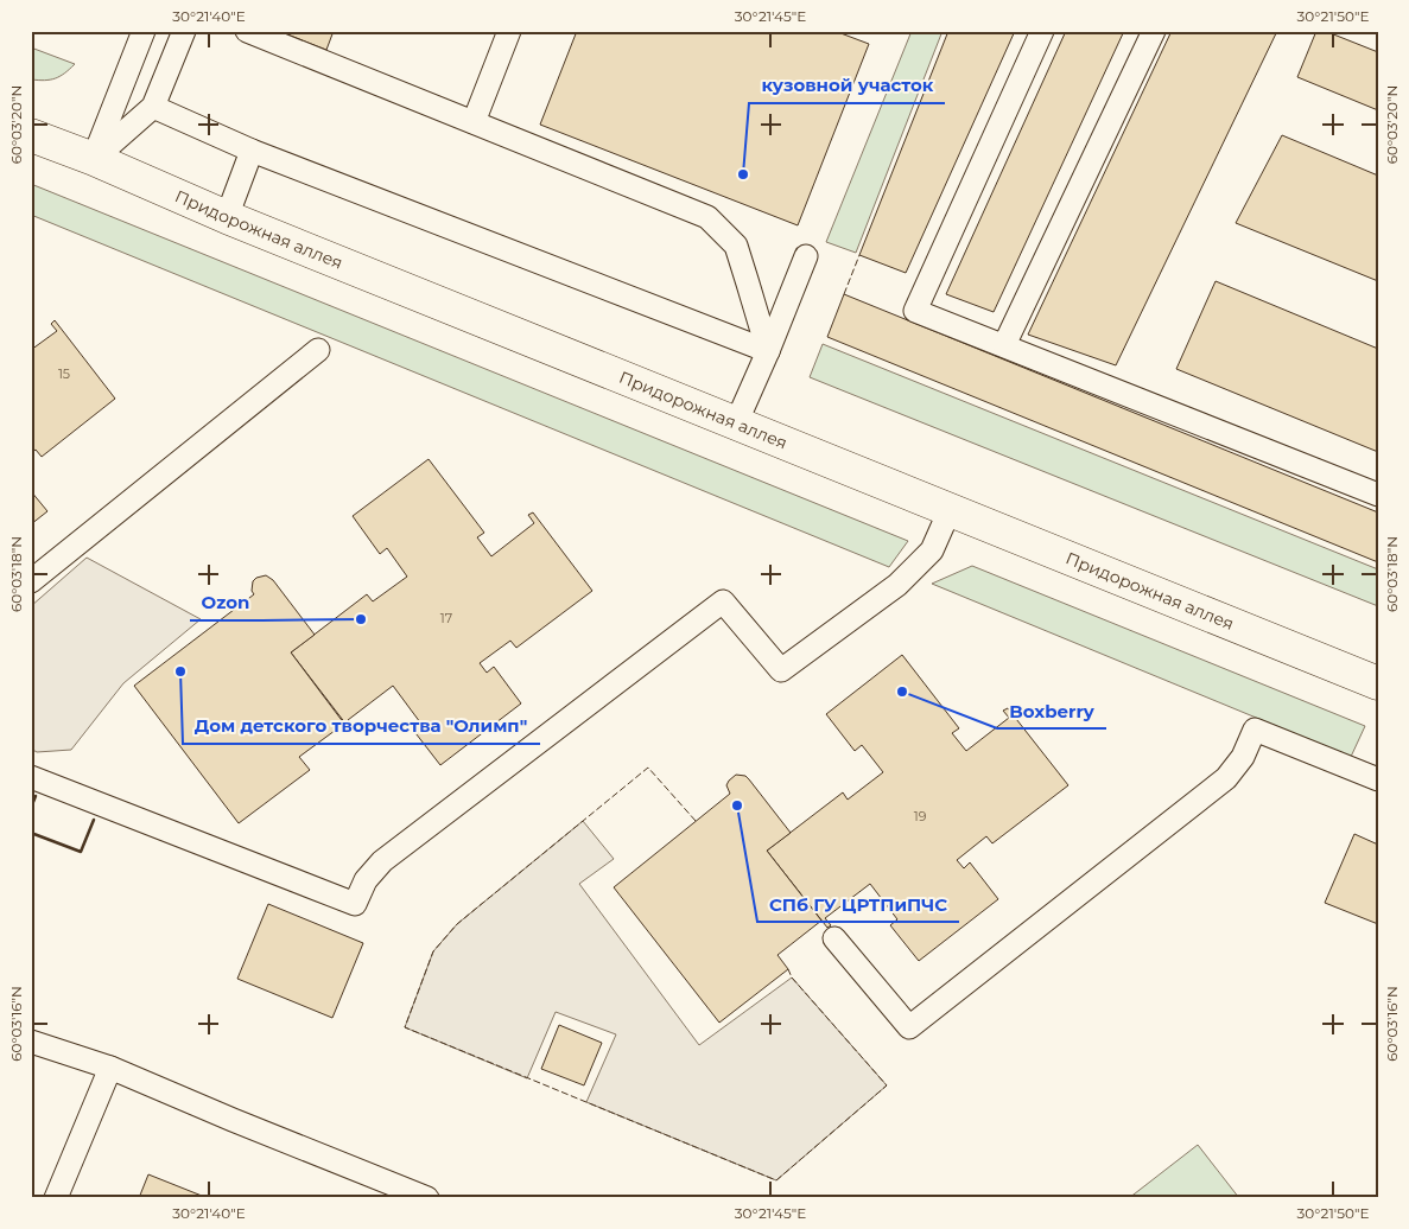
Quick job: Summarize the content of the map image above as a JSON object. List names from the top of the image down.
{
  "streets": {
    "street": ["Придорожная аллея"]
  },
  "places": [
    "кузовной участок",
    "Ozon",
    "Дом детского творчества \"Олимп\"",
    "Boxberry",
    "СПб ГУ ЦРТПиПЧС"
  ],
  "house_numbers": ["15", "17", "19"],
  "coordinates": [
    "30°21'40\"E",
    "30°21'45\"E",
    "30°21'50\"E",
    "60°03'20\"N",
    "60°03'18\"N",
    "60°03'16\"N"
  ]
}
